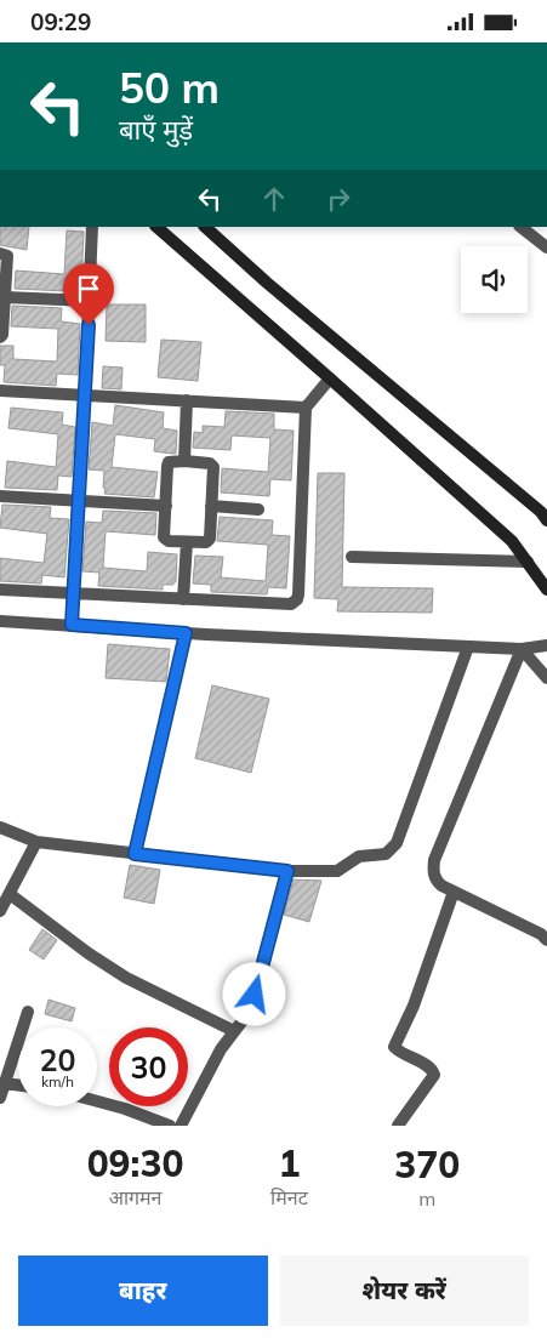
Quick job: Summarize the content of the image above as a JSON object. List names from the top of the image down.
{
  "page": {
    "status": "09:29",
    "turn": ["50 m", "बाएँ मुड़ें"],
    "speed": "20 km/h",
    "limit": "30",
    "eta": [
      "09:30",
      "आगमन",
      "1",
      "मिनट",
      "370",
      "m"
    ],
    "buttons": ["बाहर", "शेयर करें"]
  }
}
